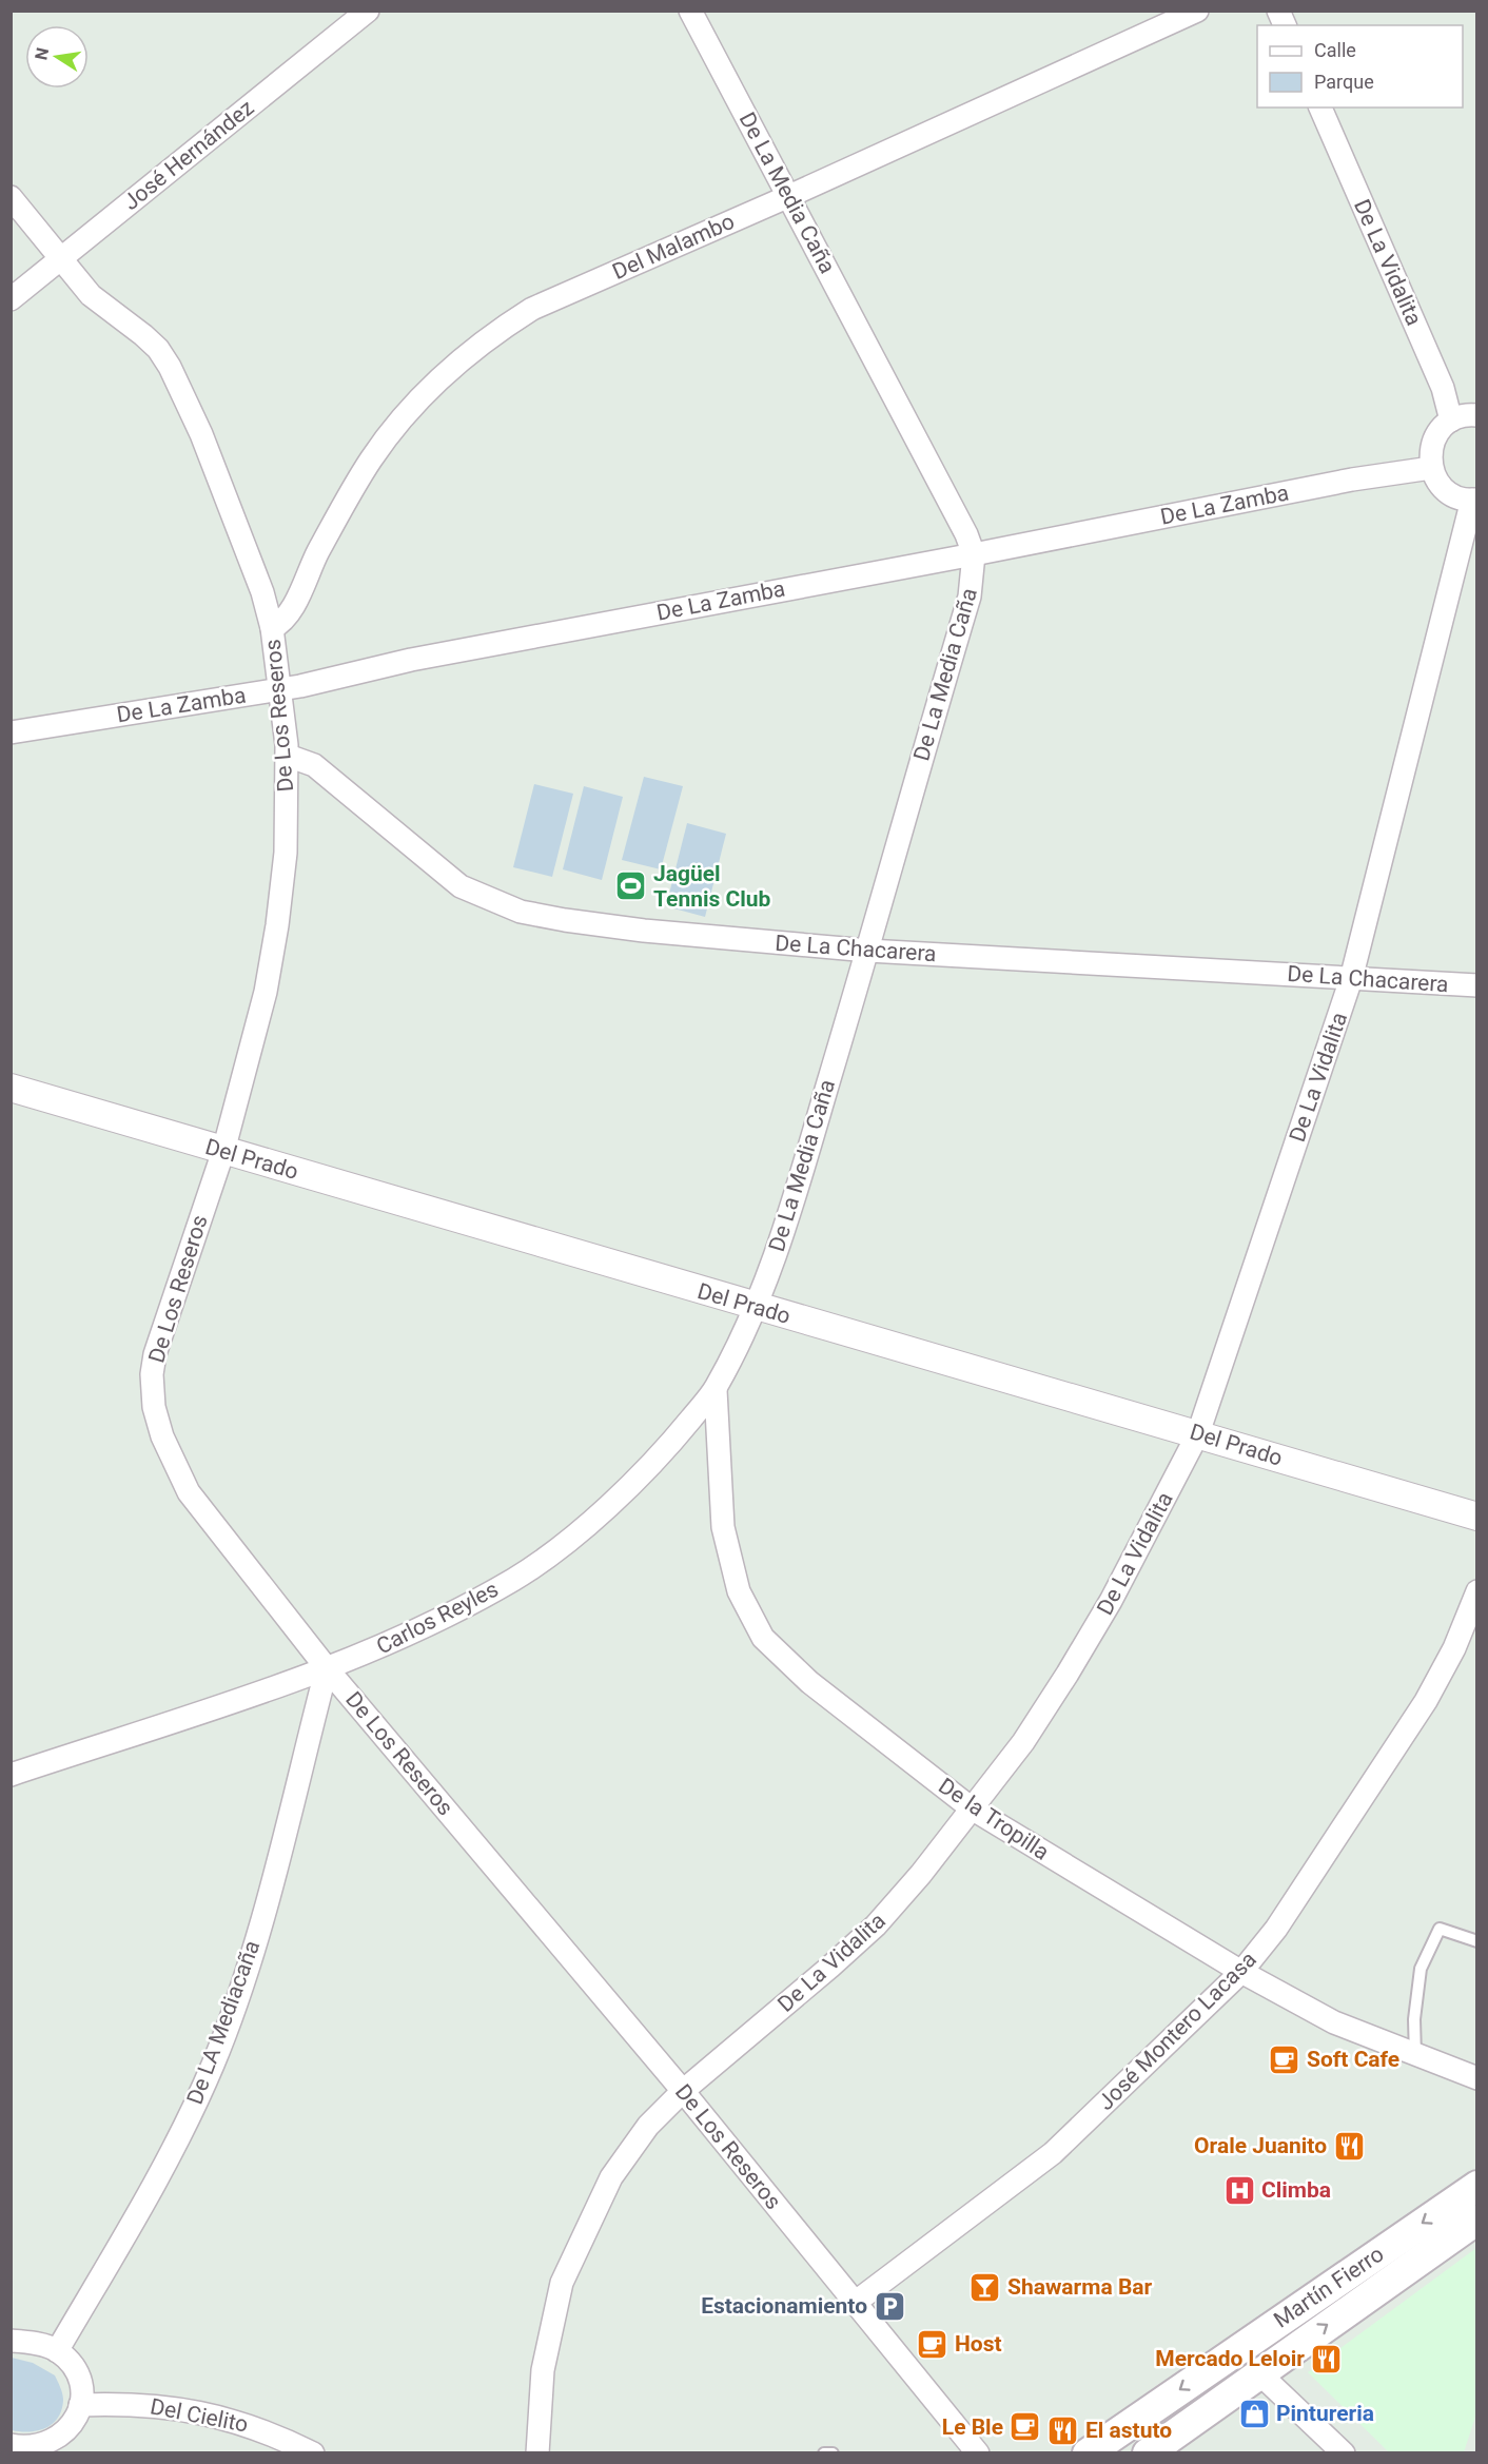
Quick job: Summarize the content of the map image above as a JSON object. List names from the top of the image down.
{
  "streets": {
    "main road": ["Martín Fierro"],
    "street": [
      "José Hernández",
      "De La Media Caña",
      "Del Malambo",
      "De La Vidalita",
      "De La Zamba",
      "De Los Reseros",
      "De La Chacarera",
      "Del Prado",
      "Carlos Reyles",
      "De la Tropilla",
      "De LA Mediacaña",
      "José Montero Lacasa",
      "Del Cielito"
    ]
  },
  "crossings": [
    ["José Hernández", "De Los Reseros"],
    ["De La Media Caña", "Del Malambo"],
    ["De La Media Caña", "De La Zamba"],
    ["De La Media Caña", "De La Chacarera"],
    ["De La Media Caña", "Del Prado"],
    ["De La Media Caña", "Carlos Reyles"],
    ["Del Malambo", "De Los Reseros"],
    ["De La Vidalita", "De Los Reseros"],
    ["De La Vidalita", "De La Chacarera"],
    ["De La Vidalita", "Del Prado"],
    ["De La Vidalita", "De la Tropilla"],
    ["De La Zamba", "De Los Reseros"],
    ["De Los Reseros", "De La Chacarera"],
    ["De Los Reseros", "Del Prado"],
    ["De Los Reseros", "Carlos Reyles"],
    ["De Los Reseros", "De LA Mediacaña"],
    ["De Los Reseros", "José Montero Lacasa"],
    ["Del Prado", "Carlos Reyles"],
    ["Carlos Reyles", "De la Tropilla"],
    ["Carlos Reyles", "De LA Mediacaña"],
    ["De la Tropilla", "José Montero Lacasa"]
  ],
  "places": {
    "sports": ["Jagüel Tennis Club"],
    "cafe": ["Soft Cafe", "Host", "Le Ble"],
    "restaurant": ["Orale Juanito", "Mercado Leloir", "El astuto"],
    "hospital": ["Climba"],
    "bar": ["Shawarma Bar"],
    "parking": ["Estacionamiento"],
    "shop": ["Pintureria"]
  },
  "legend": ["Calle", "Parque"],
  "north": "left"
}
